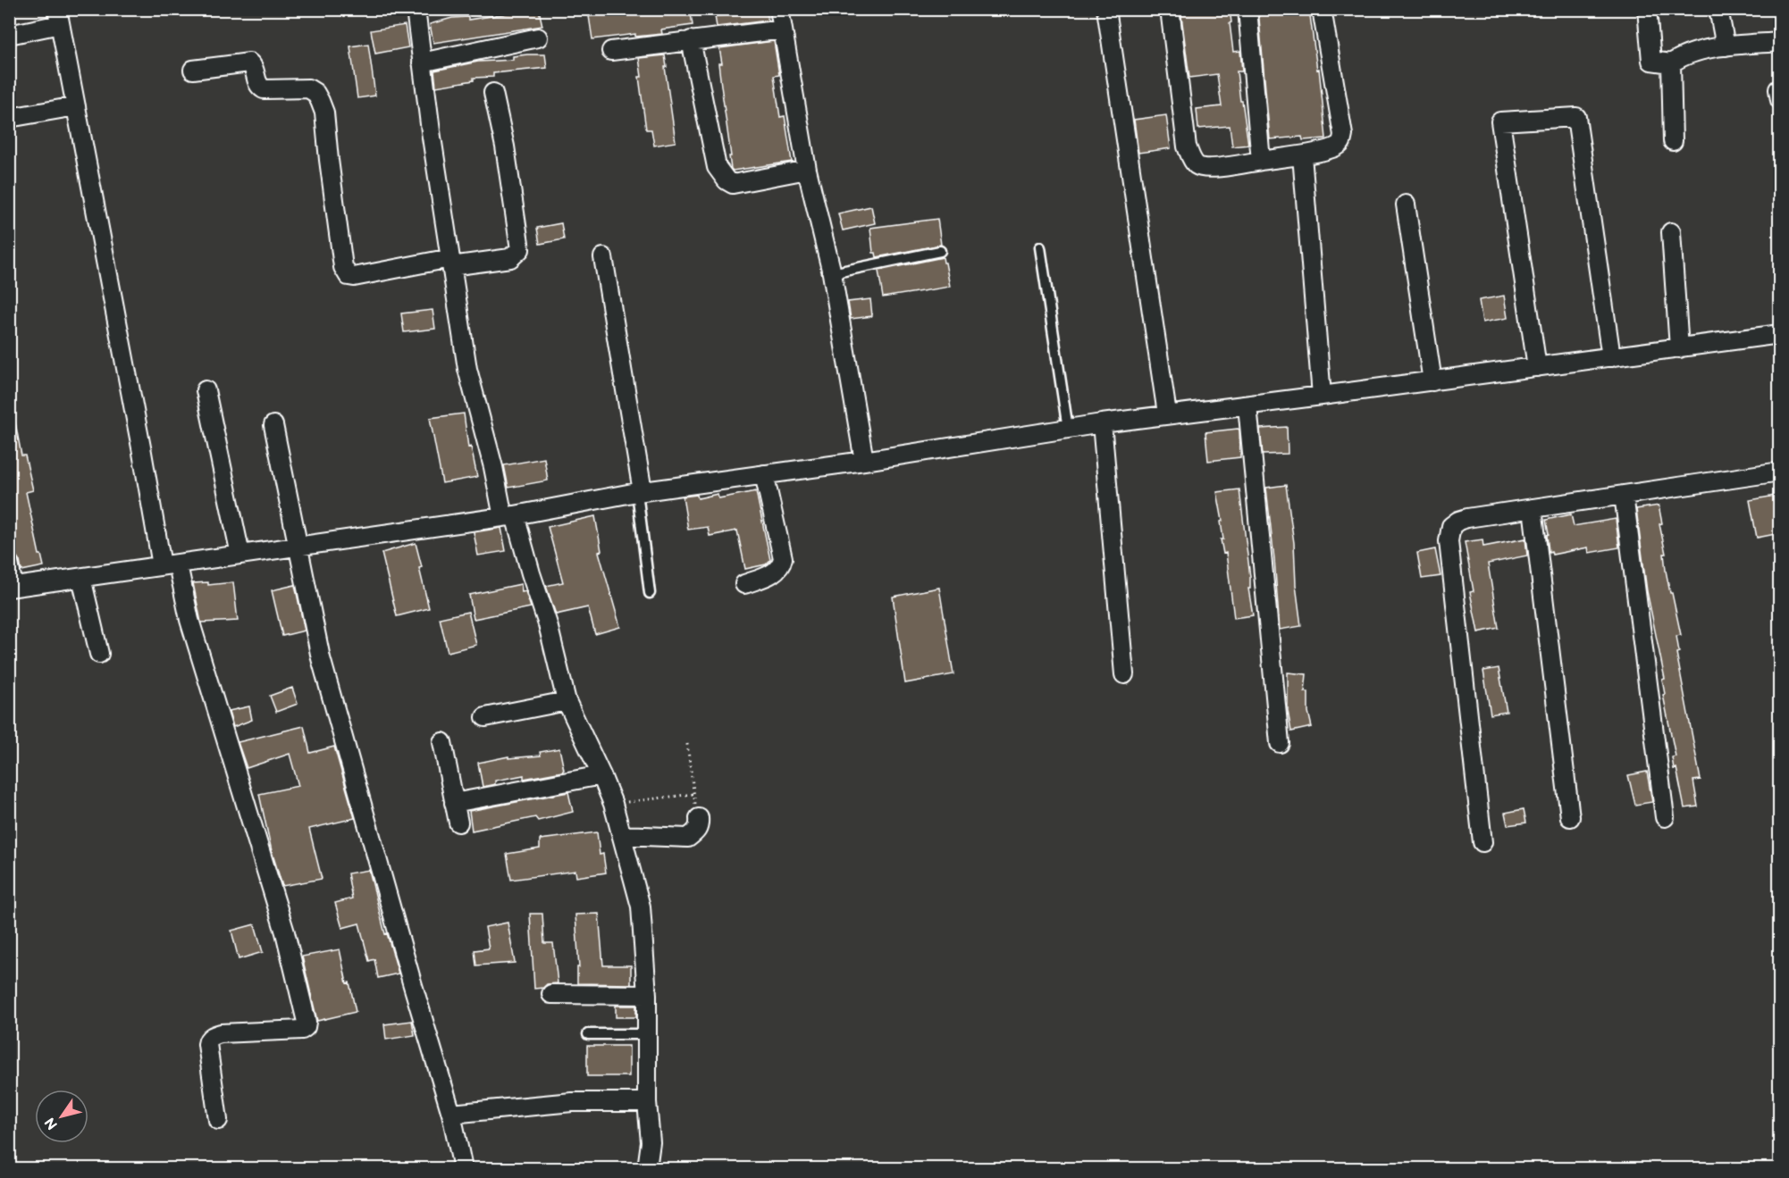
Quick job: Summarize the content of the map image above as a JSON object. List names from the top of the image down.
{
  "north": "bottom left"
}
